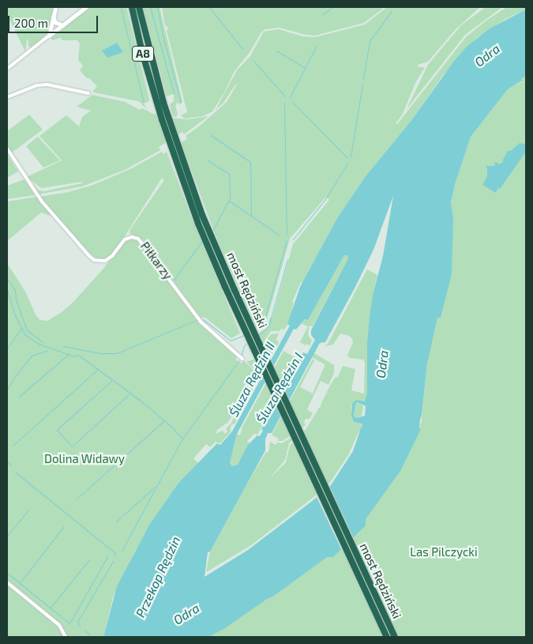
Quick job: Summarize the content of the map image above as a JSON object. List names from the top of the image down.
{
  "streets": {
    "highway": ["A8", "most Rędziński"],
    "street": ["Piłkarzy"]
  },
  "water": [
    "Odra",
    "Śluza Rędzin II",
    "Śluza Rędzin I",
    "Przekop Rędzin"
  ],
  "parks": ["Dolina Widawy", "Las Pilczycki"],
  "scale_bar": "200 m"
}
